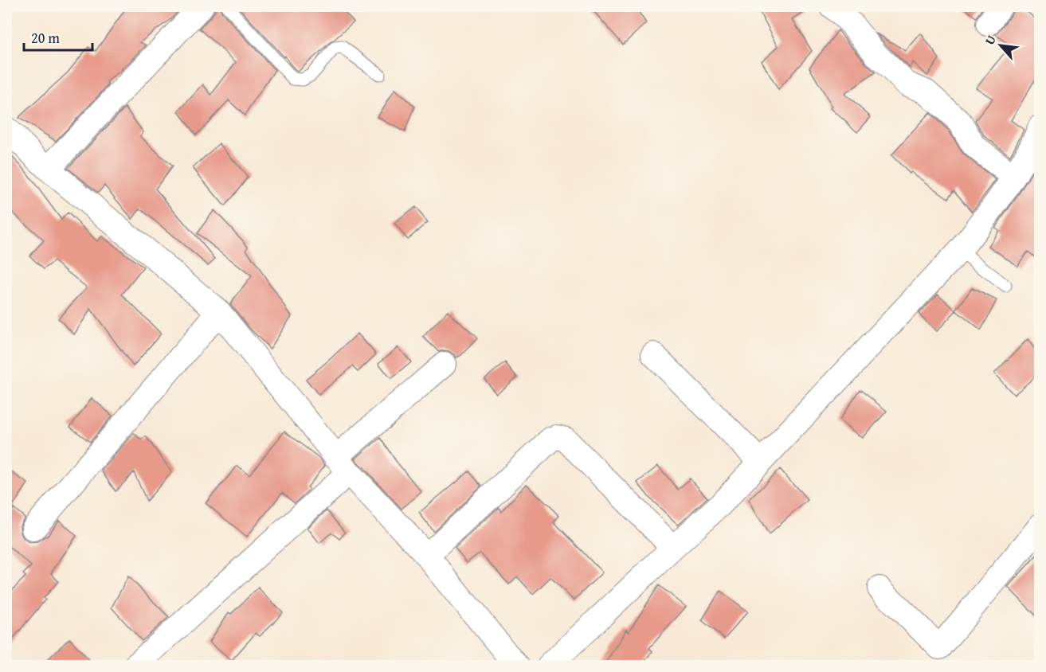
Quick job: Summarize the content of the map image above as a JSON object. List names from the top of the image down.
{
  "scale_bar": "20 m",
  "north": "top left"
}
